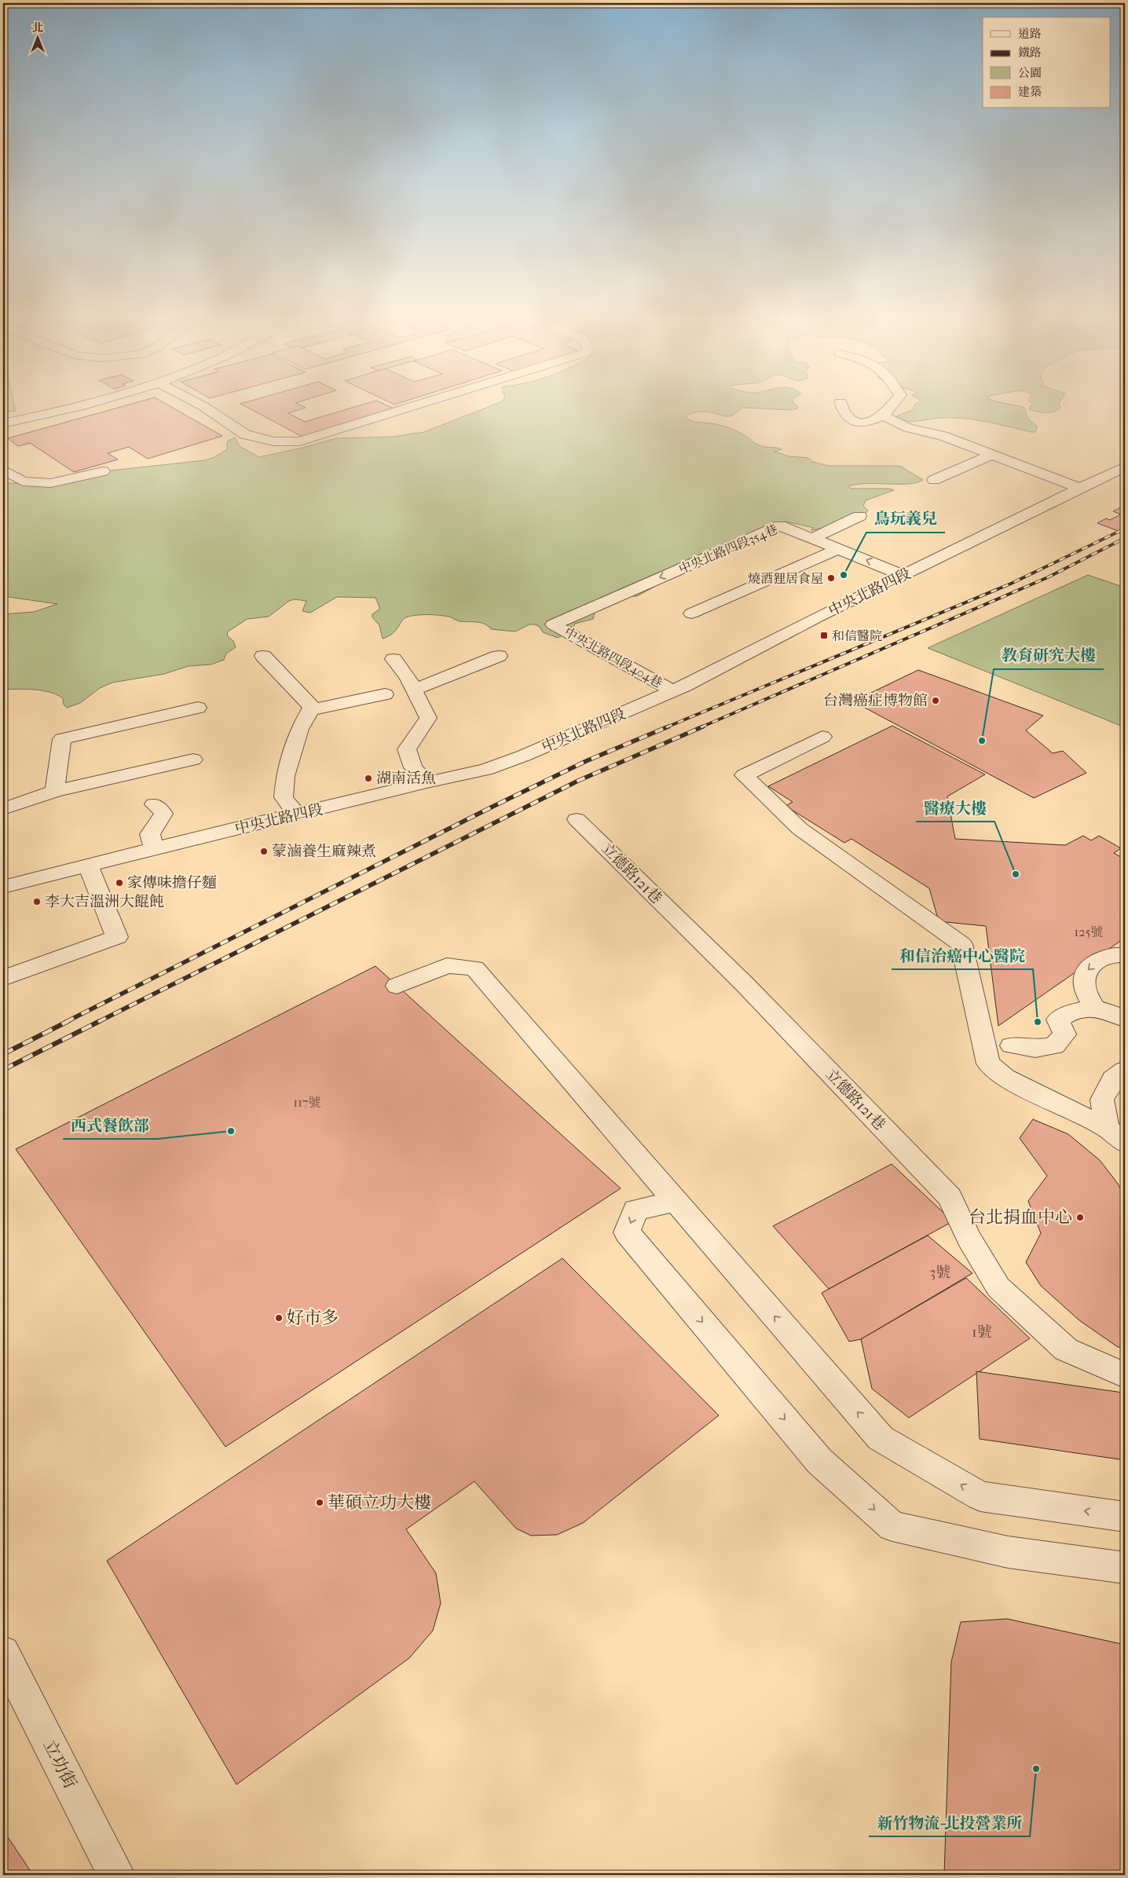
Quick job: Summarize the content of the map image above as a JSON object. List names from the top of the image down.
{
  "streets": {
    "street": [
      "中央北路四段354巷",
      "中央北路四段",
      "中央北路四段404巷",
      "立德路121巷",
      "立功街"
    ]
  },
  "crossings": [
    ["中央北路四段354巷", "中央北路四段"],
    ["中央北路四段354巷", "中央北路四段404巷"],
    ["中央北路四段", "中央北路四段404巷"]
  ],
  "places": {
    "other": [
      "鳥玩義兒",
      "燒酒狸居食屋",
      "台灣癌症博物館",
      "教育研究大樓",
      "湖南活魚",
      "蒙滷養生麻辣煮",
      "醫療大樓",
      "家傳味擔仔麵",
      "李大吉溫洲大餛飩",
      "和信治癌中心醫院",
      "西式餐飲部",
      "台北捐血中心",
      "好市多",
      "華碩立功大樓",
      "新竹物流-北投營業所"
    ],
    "transit": ["和信醫院"]
  },
  "house_numbers": [
    "125號",
    "117號",
    "3號",
    "1號"
  ],
  "legend": [
    "道路",
    "鐵路",
    "公園",
    "建築"
  ],
  "north": "top"
}
